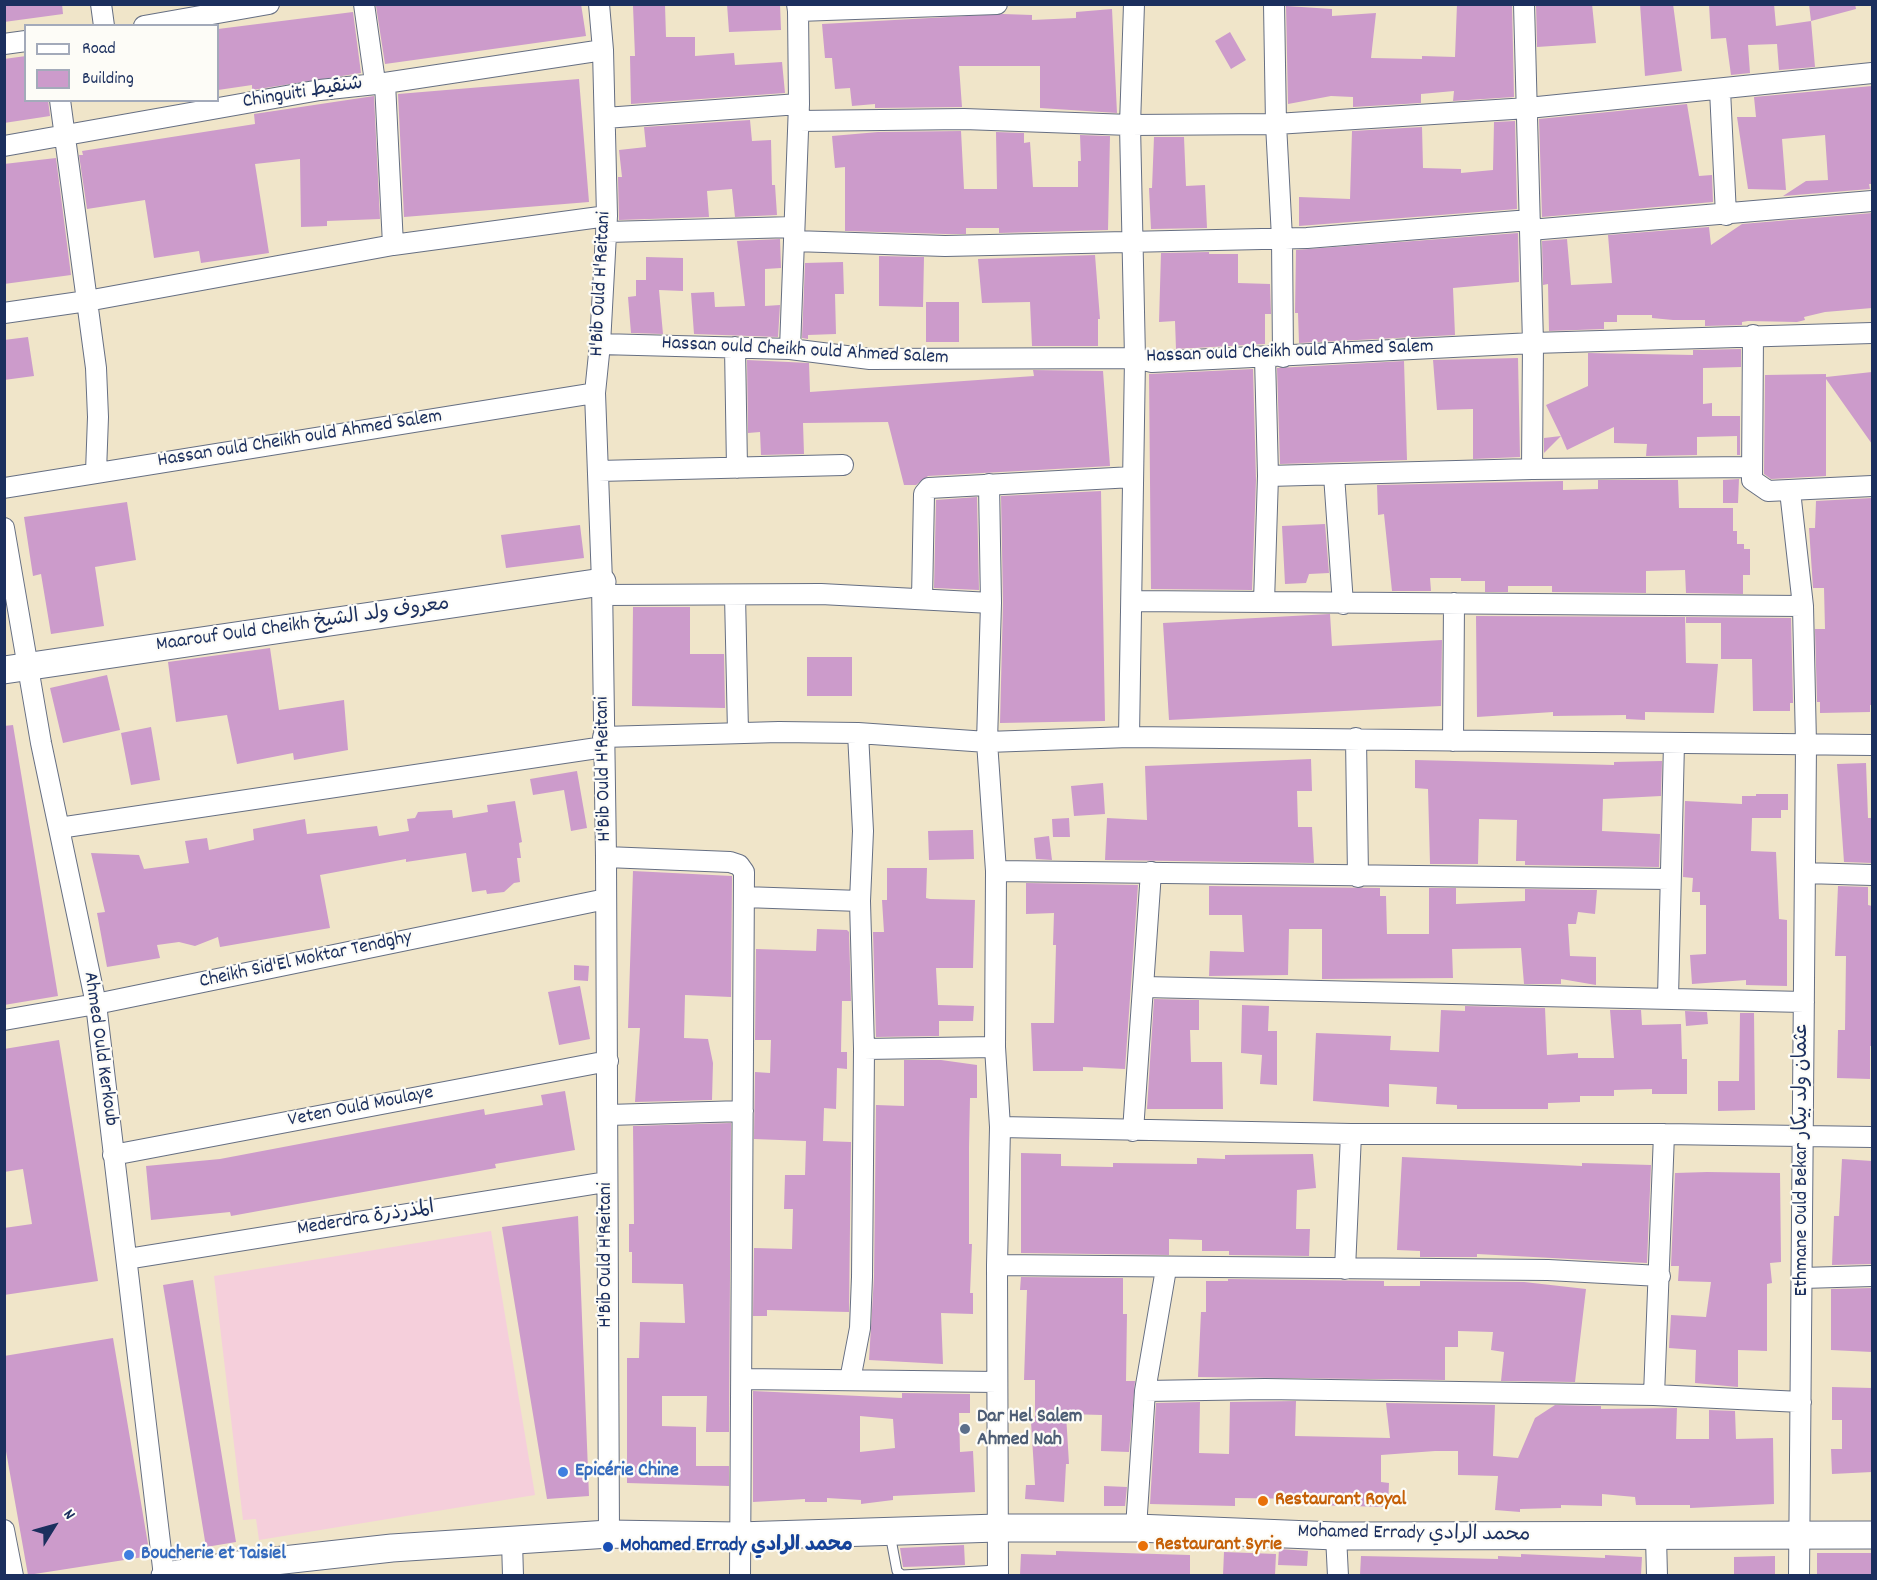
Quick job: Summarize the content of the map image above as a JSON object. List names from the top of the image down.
{
  "streets": {
    "street": [
      "Chinguiti شنقيط",
      "H'Bib Ould H'Reitani",
      "Hassan ould Cheikh ould Ahmed Salem",
      "Maarouf Ould Cheikh معروف ولد الشيخ",
      "Cheikh Sid'El Moktar Tendghy",
      "Ahmed Ould Kerkoub",
      "Veten Ould Moulaye",
      "Ethmane Ould Bekar عثمان ولد بيكار",
      "Mederdra المذرذرة",
      "Mohamed Errady محمد الرادي"
    ]
  },
  "crossings": [
    ["Chinguiti شنقيط", "H'Bib Ould H'Reitani"],
    ["H'Bib Ould H'Reitani", "Hassan ould Cheikh ould Ahmed Salem"],
    ["H'Bib Ould H'Reitani", "Maarouf Ould Cheikh معروف ولد الشيخ"],
    ["H'Bib Ould H'Reitani", "Cheikh Sid'El Moktar Tendghy"],
    ["H'Bib Ould H'Reitani", "Veten Ould Moulaye"],
    ["H'Bib Ould H'Reitani", "Mederdra المذرذرة"],
    ["H'Bib Ould H'Reitani", "Mohamed Errady محمد الرادي"],
    ["Maarouf Ould Cheikh معروف ولد الشيخ", "Ahmed Ould Kerkoub"],
    ["Cheikh Sid'El Moktar Tendghy", "Ahmed Ould Kerkoub"],
    ["Ahmed Ould Kerkoub", "Veten Ould Moulaye"],
    ["Ahmed Ould Kerkoub", "Mederdra المذرذرة"],
    ["Ahmed Ould Kerkoub", "Mohamed Errady محمد الرادي"],
    ["Ethmane Ould Bekar عثمان ولد بيكار", "Mohamed Errady محمد الرادي"]
  ],
  "places": [
    "Dar Hel Salem Ahmed Nah",
    "Epicérie Chine",
    "Restaurant Royal",
    "Restaurant Syrie",
    "Mohamed Errady محمد الرادي",
    "Boucherie et Taisiel"
  ],
  "legend": ["Road", "Building"],
  "north": "top right"
}
